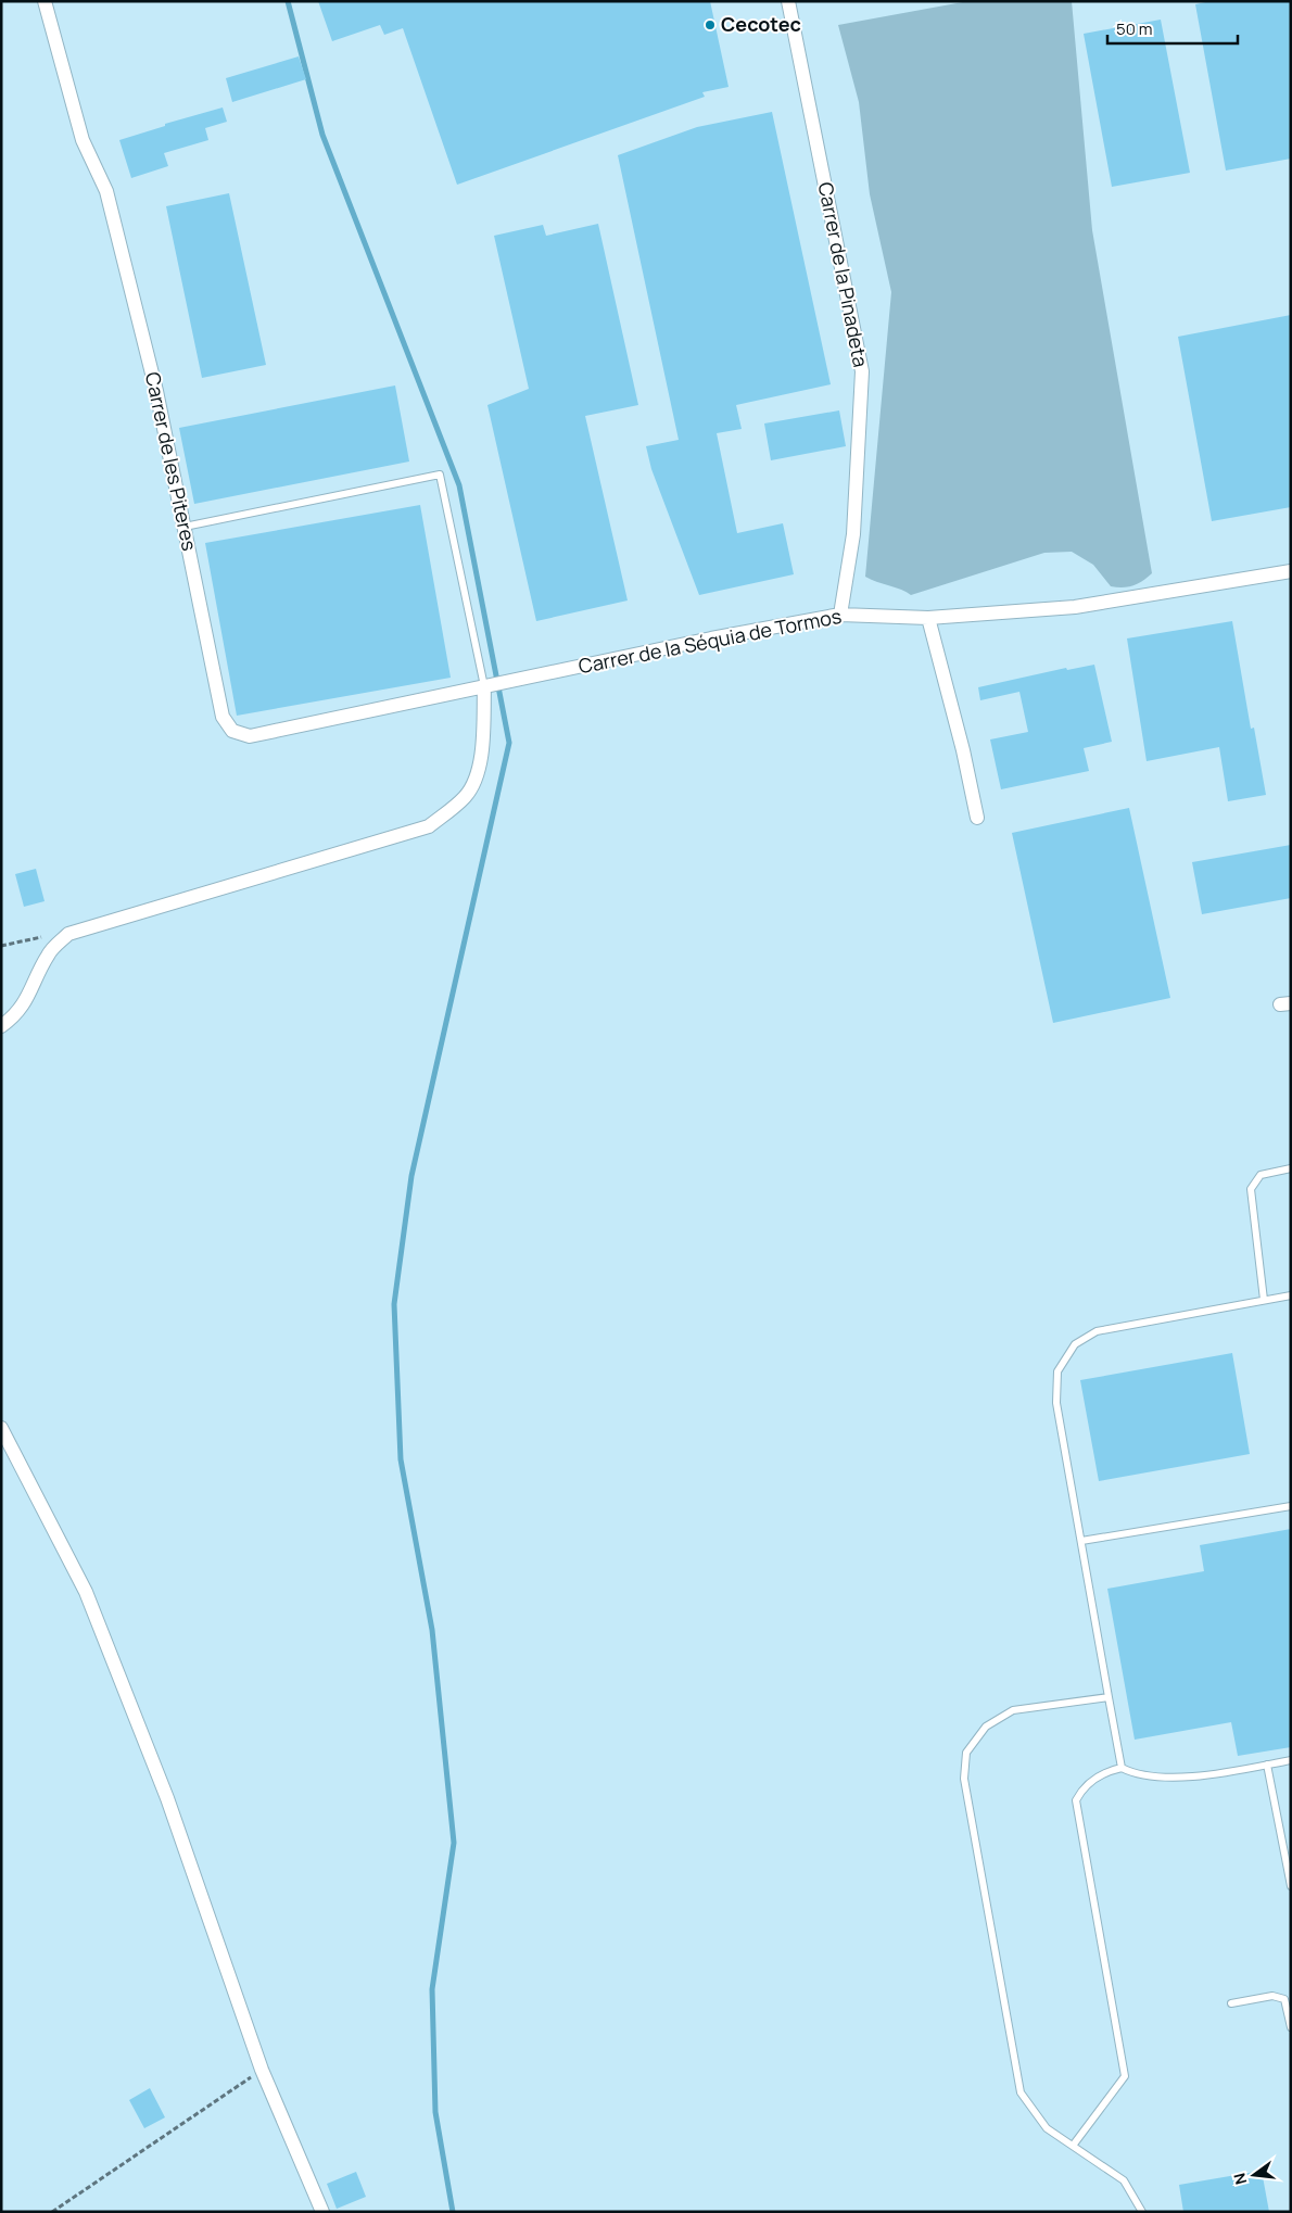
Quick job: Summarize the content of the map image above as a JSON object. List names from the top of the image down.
{
  "streets": {
    "street": ["Carrer de la Pinadeta", "Carrer de les Piteres", "Carrer de la Séquia de Tormos"]
  },
  "crossings": [
    ["Carrer de la Pinadeta", "Carrer de la Séquia de Tormos"],
    ["Carrer de les Piteres", "Carrer de la Séquia de Tormos"]
  ],
  "places": ["Cecotec"],
  "scale_bar": "50 m",
  "north": "left"
}
